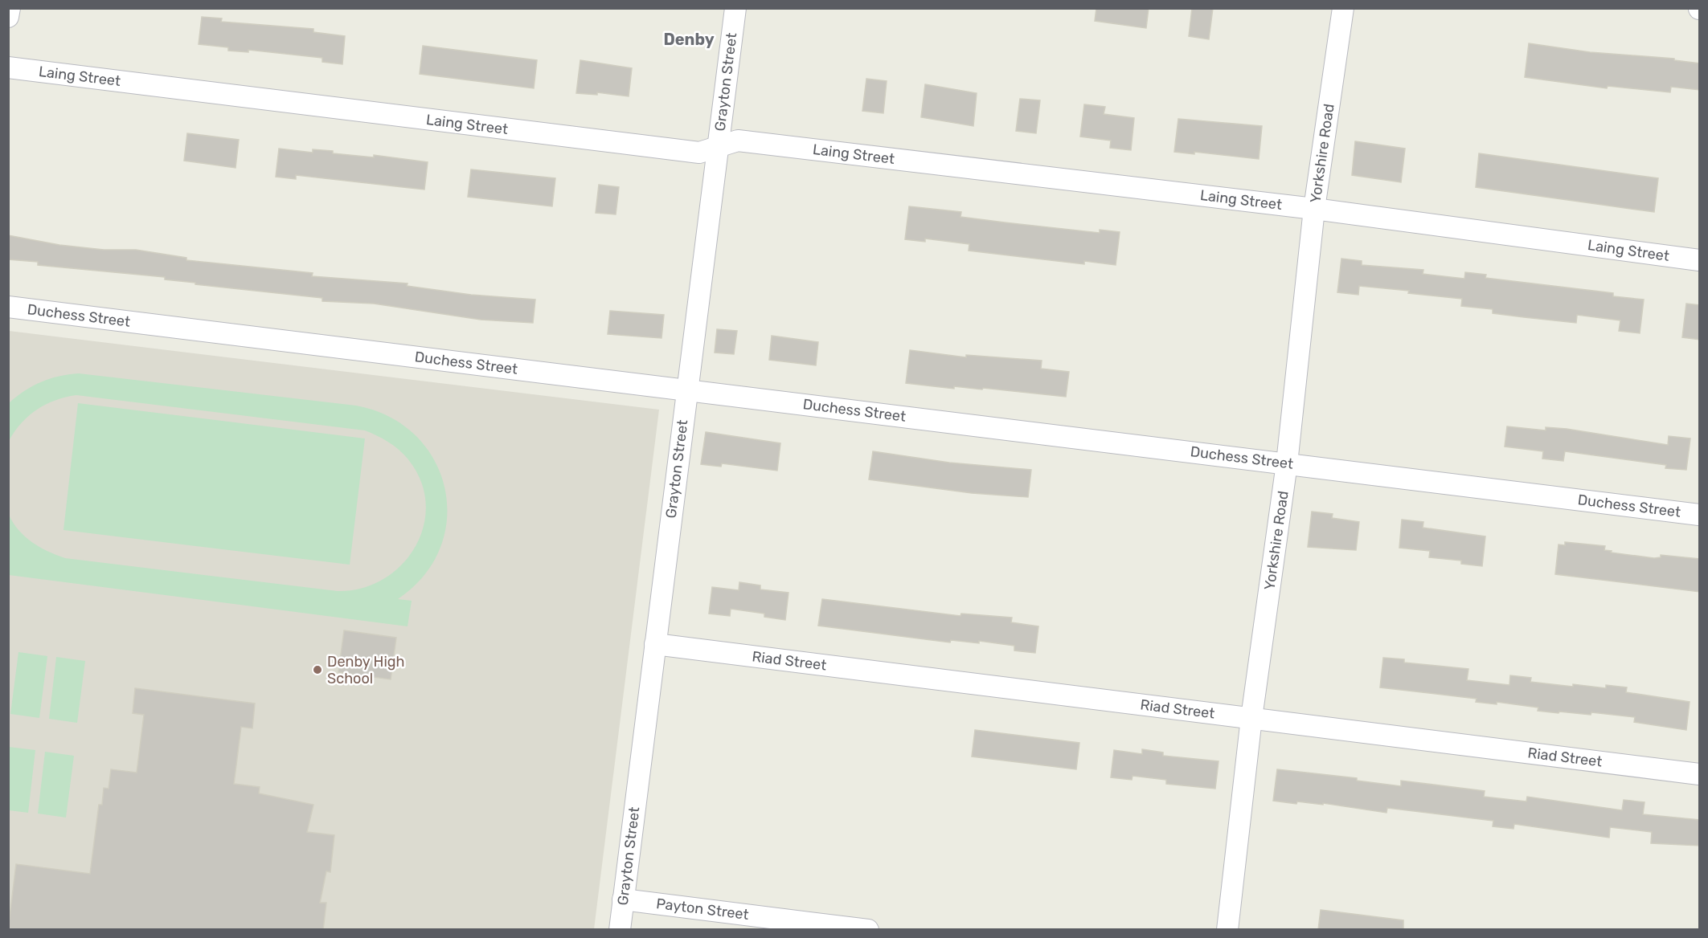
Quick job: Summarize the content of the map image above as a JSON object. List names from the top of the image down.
{
  "streets": {
    "street": [
      "Laing Street",
      "Grayton Street",
      "Yorkshire Road",
      "Duchess Street",
      "Riad Street",
      "Payton Street"
    ]
  },
  "crossings": [
    ["Laing Street", "Grayton Street"],
    ["Laing Street", "Yorkshire Road"],
    ["Grayton Street", "Duchess Street"],
    ["Grayton Street", "Riad Street"],
    ["Grayton Street", "Payton Street"],
    ["Yorkshire Road", "Duchess Street"],
    ["Yorkshire Road", "Riad Street"]
  ],
  "districts": ["Denby"],
  "places": ["Denby High School"]
}
